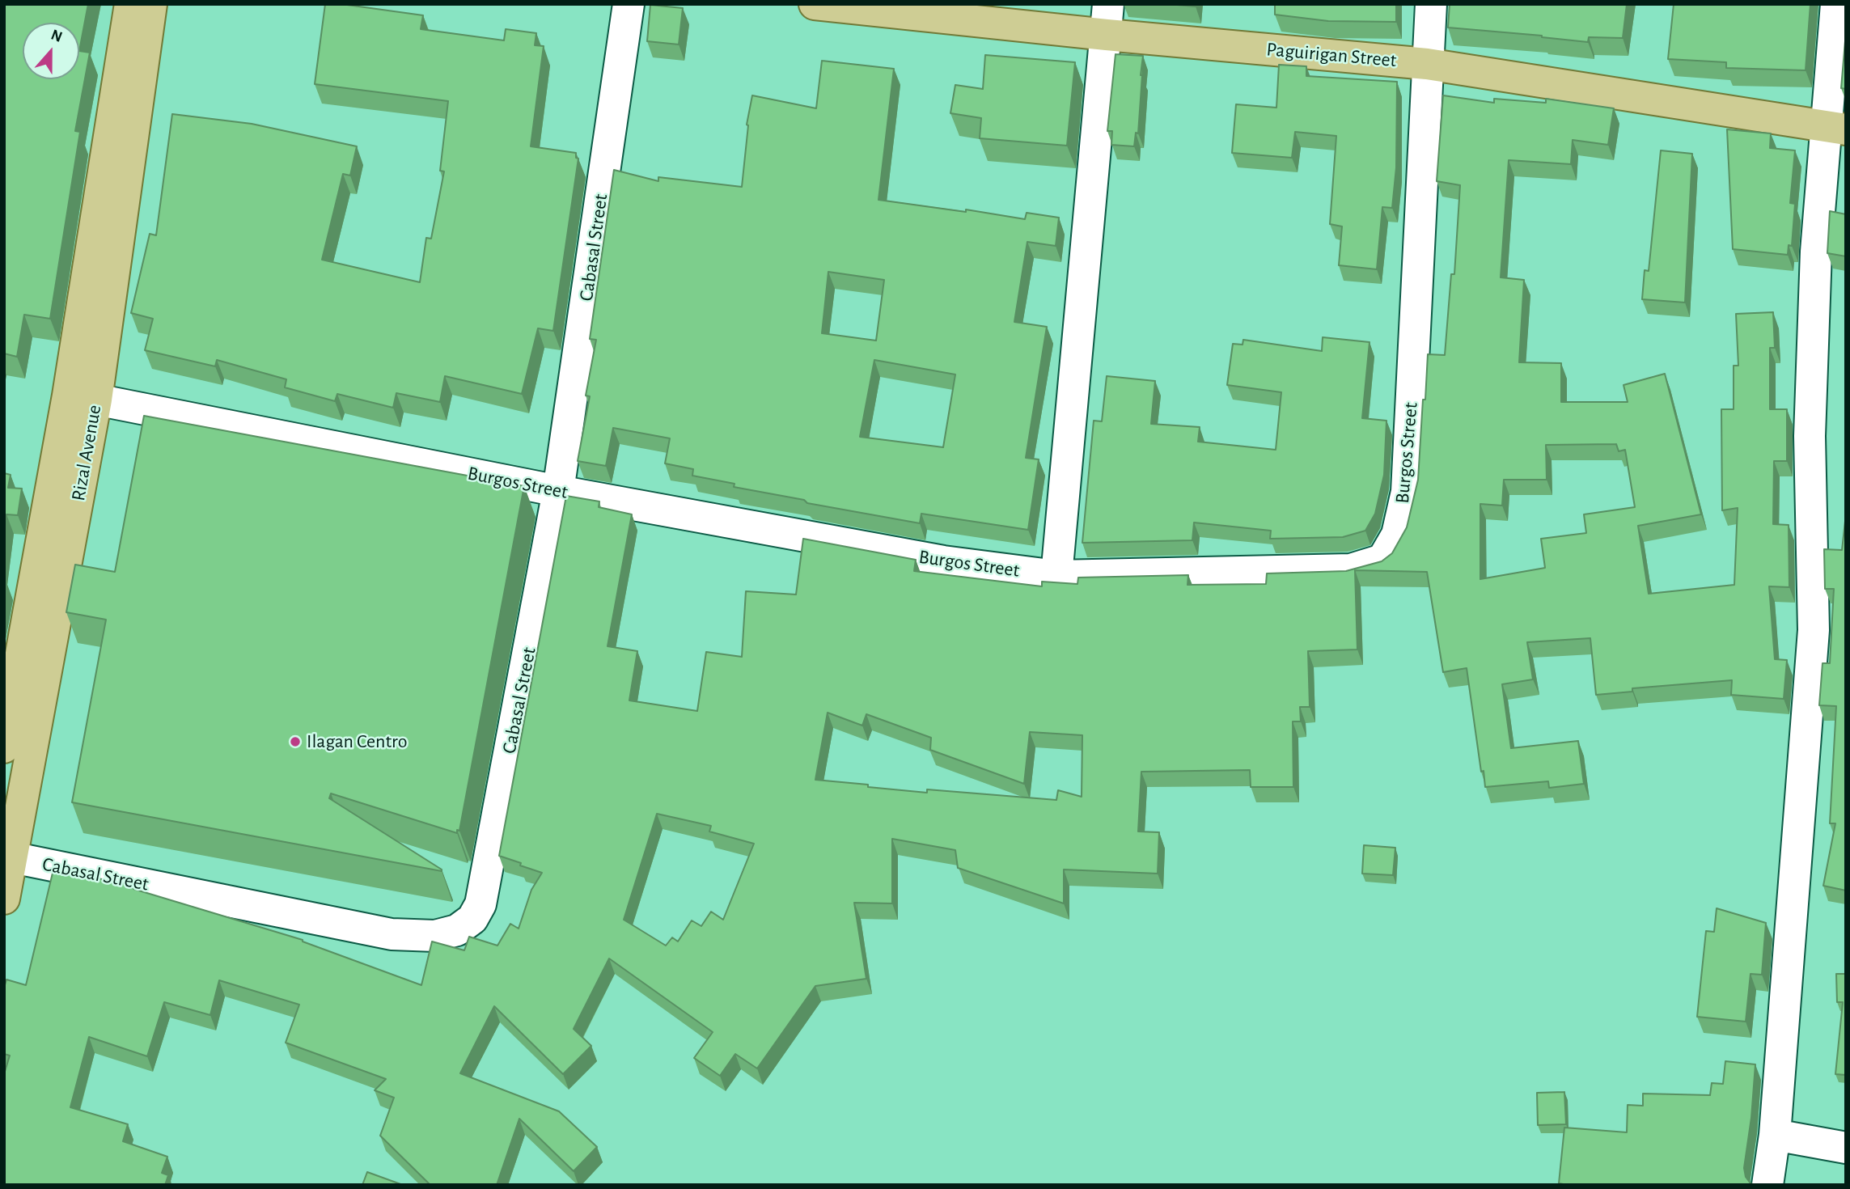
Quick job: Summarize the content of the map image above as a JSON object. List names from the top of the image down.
{
  "streets": {
    "main road": ["Paguirigan Street", "Rizal Avenue"],
    "street": ["Cabasal Street", "Burgos Street"]
  },
  "crossings": [
    ["Paguirigan Street", "Burgos Street"],
    ["Cabasal Street", "Rizal Avenue"],
    ["Cabasal Street", "Burgos Street"],
    ["Rizal Avenue", "Burgos Street"]
  ],
  "places": ["Ilagan Centro"],
  "north": "top"
}
